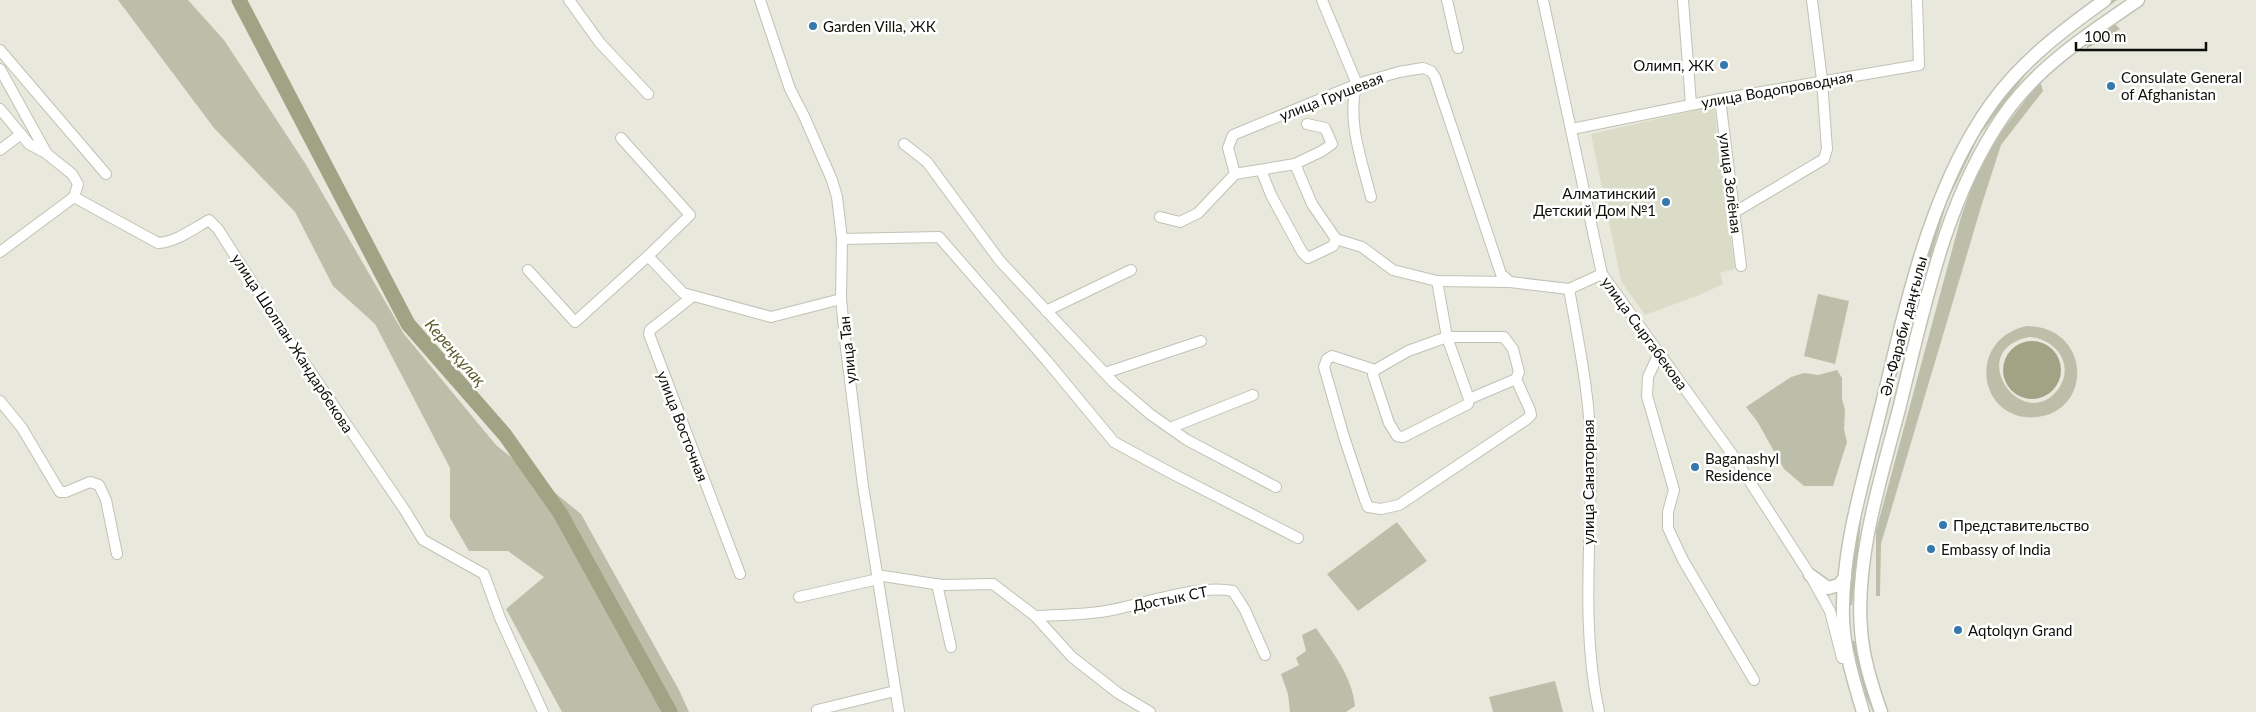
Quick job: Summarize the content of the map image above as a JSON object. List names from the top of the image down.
{
  "streets": {
    "main road": ["Әл-Фараби даңғылы"],
    "street": [
      "улица Водопроводная",
      "улица Грушевая",
      "улица Зелёная",
      "улица Сыргабекова",
      "улица Шолпан Жандарбекова",
      "улица Тан",
      "улица Восточная",
      "улица Санаторная",
      "Достык СТ"
    ]
  },
  "crossings": [
    ["улица Водопроводная", "улица Зелёная"],
    ["улица Водопроводная", "улица Сыргабекова"],
    ["Әл-Фараби даңғылы", "улица Сыргабекова"]
  ],
  "water": ["Кереңқұлақ"],
  "places": [
    "Garden Villa, ЖК",
    "Олимп, ЖК",
    "Consulate General of Afghanistan",
    "Алматинский Детский Дом №1",
    "Baganashyl Residence",
    "Представительство",
    "Embassy of India",
    "Aqtolqyn Grand"
  ],
  "scale_bar": "100 m"
}
